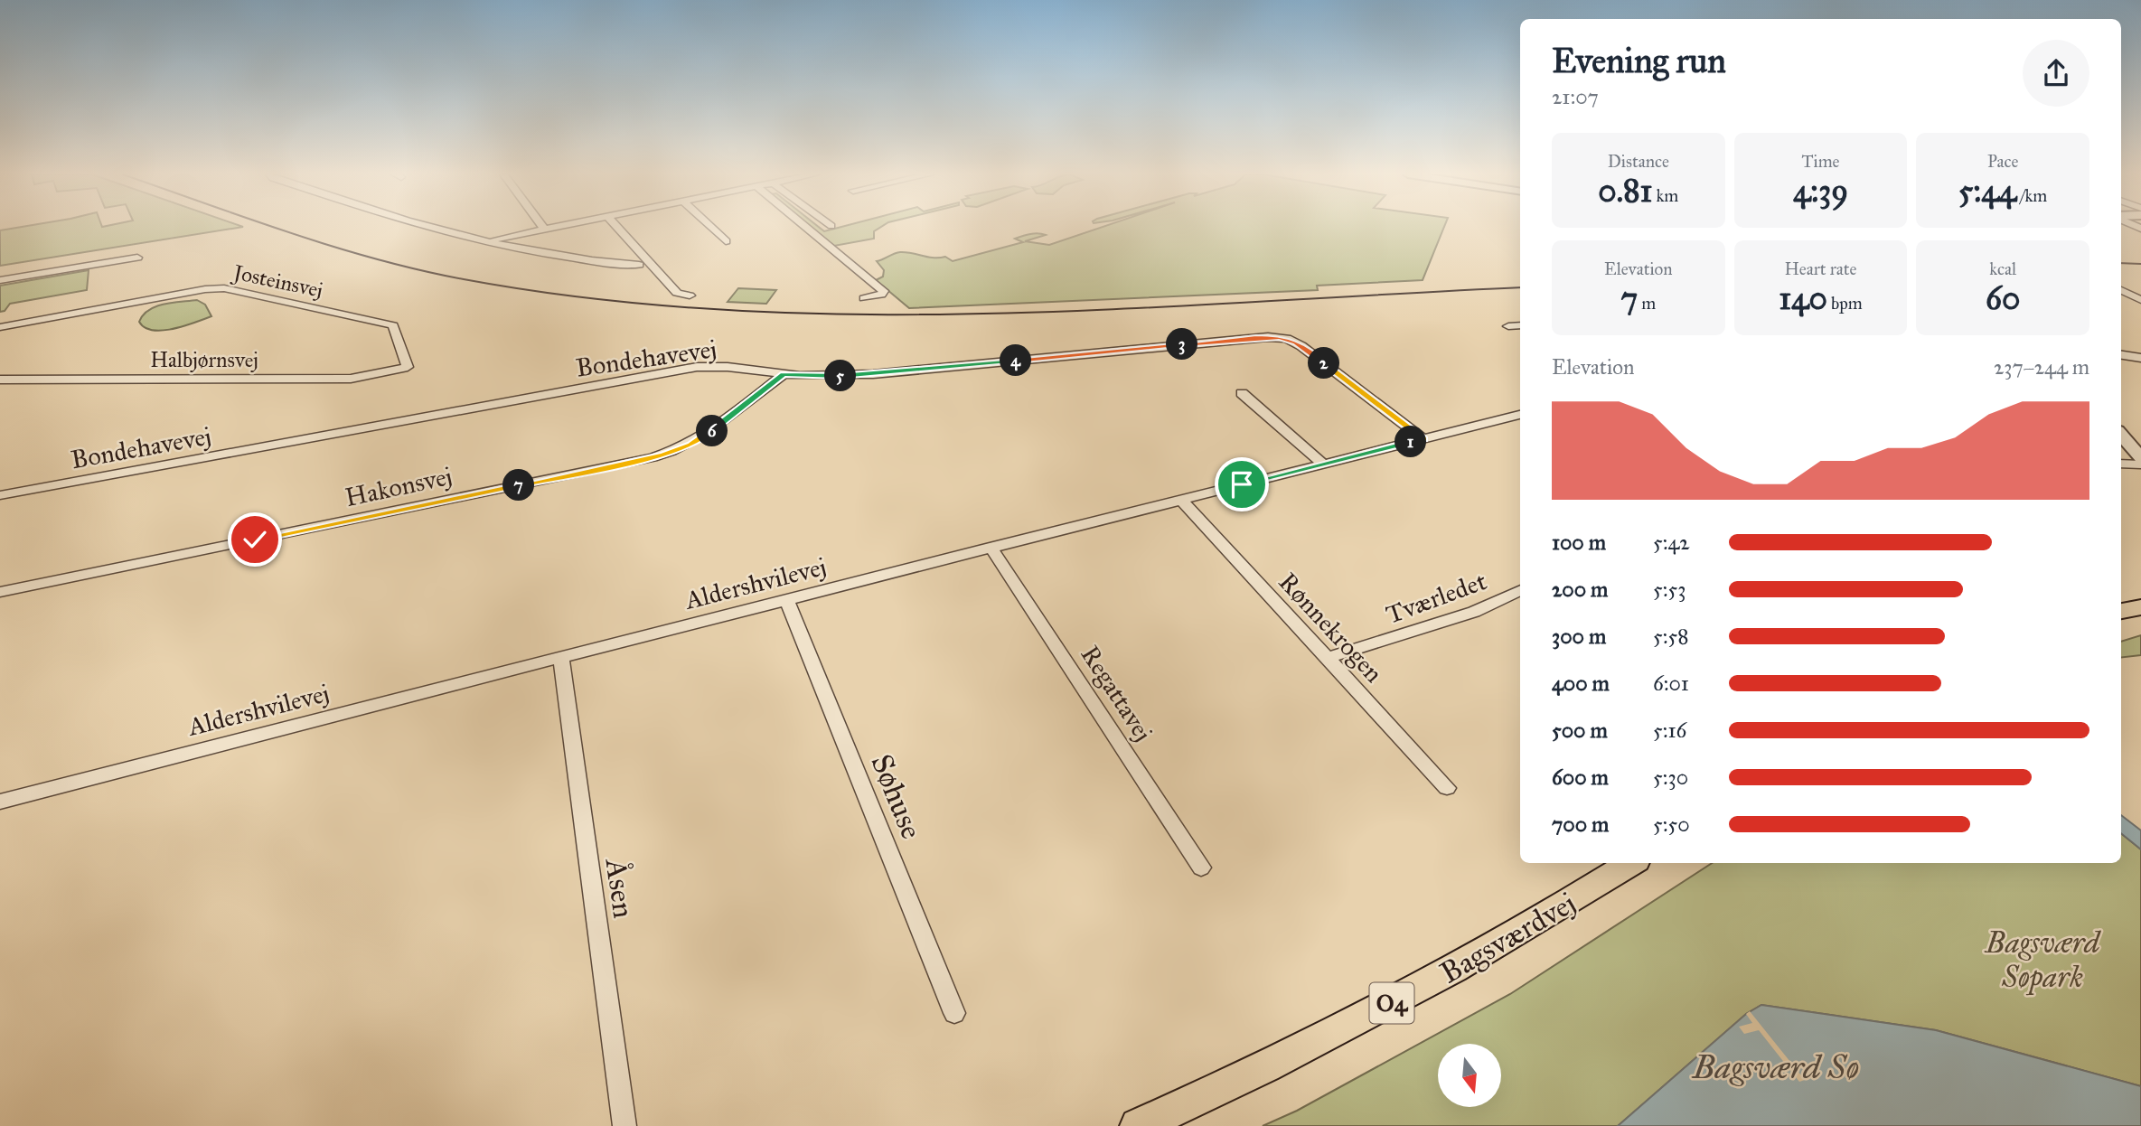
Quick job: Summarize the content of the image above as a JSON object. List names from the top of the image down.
{
  "streets": {
    "main road": ["Bagsværdvej", "O4"],
    "street": [
      "Josteinsvej",
      "Bondehavevej",
      "Halbjørnsvej",
      "Hakonsvej",
      "Aldershvilevej",
      "Tværledet",
      "Rønnekrogen",
      "Regattavej",
      "Søhuse",
      "Åsen"
    ]
  },
  "crossings": [
    ["Josteinsvej", "Halbjørnsvej"],
    ["Bondehavevej", "Hakonsvej"],
    ["Bondehavevej", "Aldershvilevej"],
    ["Aldershvilevej", "Rønnekrogen"],
    ["Aldershvilevej", "Regattavej"],
    ["Aldershvilevej", "Søhuse"],
    ["Aldershvilevej", "Åsen"],
    ["Tværledet", "Rønnekrogen"]
  ],
  "water": ["Bagsværd Sø"],
  "parks": ["Bagsværd Søpark"],
  "north": "bottom",
  "page": {
    "heading": ["Evening run", "21:07"],
    "stats": [
      ["Distance", "0.81 km"],
      ["Time", "4:39"],
      ["Pace", "5:44 /km"],
      ["Elevation", "7 m"],
      ["Heart rate", "140 bpm"],
      ["kcal", "60"]
    ],
    "pins": [
      "3",
      "4",
      "2",
      "5",
      "6",
      "1",
      "7"
    ],
    "chart": ["Elevation", "237–244 m"],
    "list": [
      {
        "name": "100 m",
        "note": "5:42"
      },
      {
        "name": "200 m",
        "note": "5:53"
      },
      {
        "name": "300 m",
        "note": "5:58"
      },
      {
        "name": "400 m",
        "note": "6:01"
      },
      {
        "name": "500 m",
        "note": "5:16"
      },
      {
        "name": "600 m",
        "note": "5:30"
      },
      {
        "name": "700 m",
        "note": "5:50"
      }
    ]
  }
}
